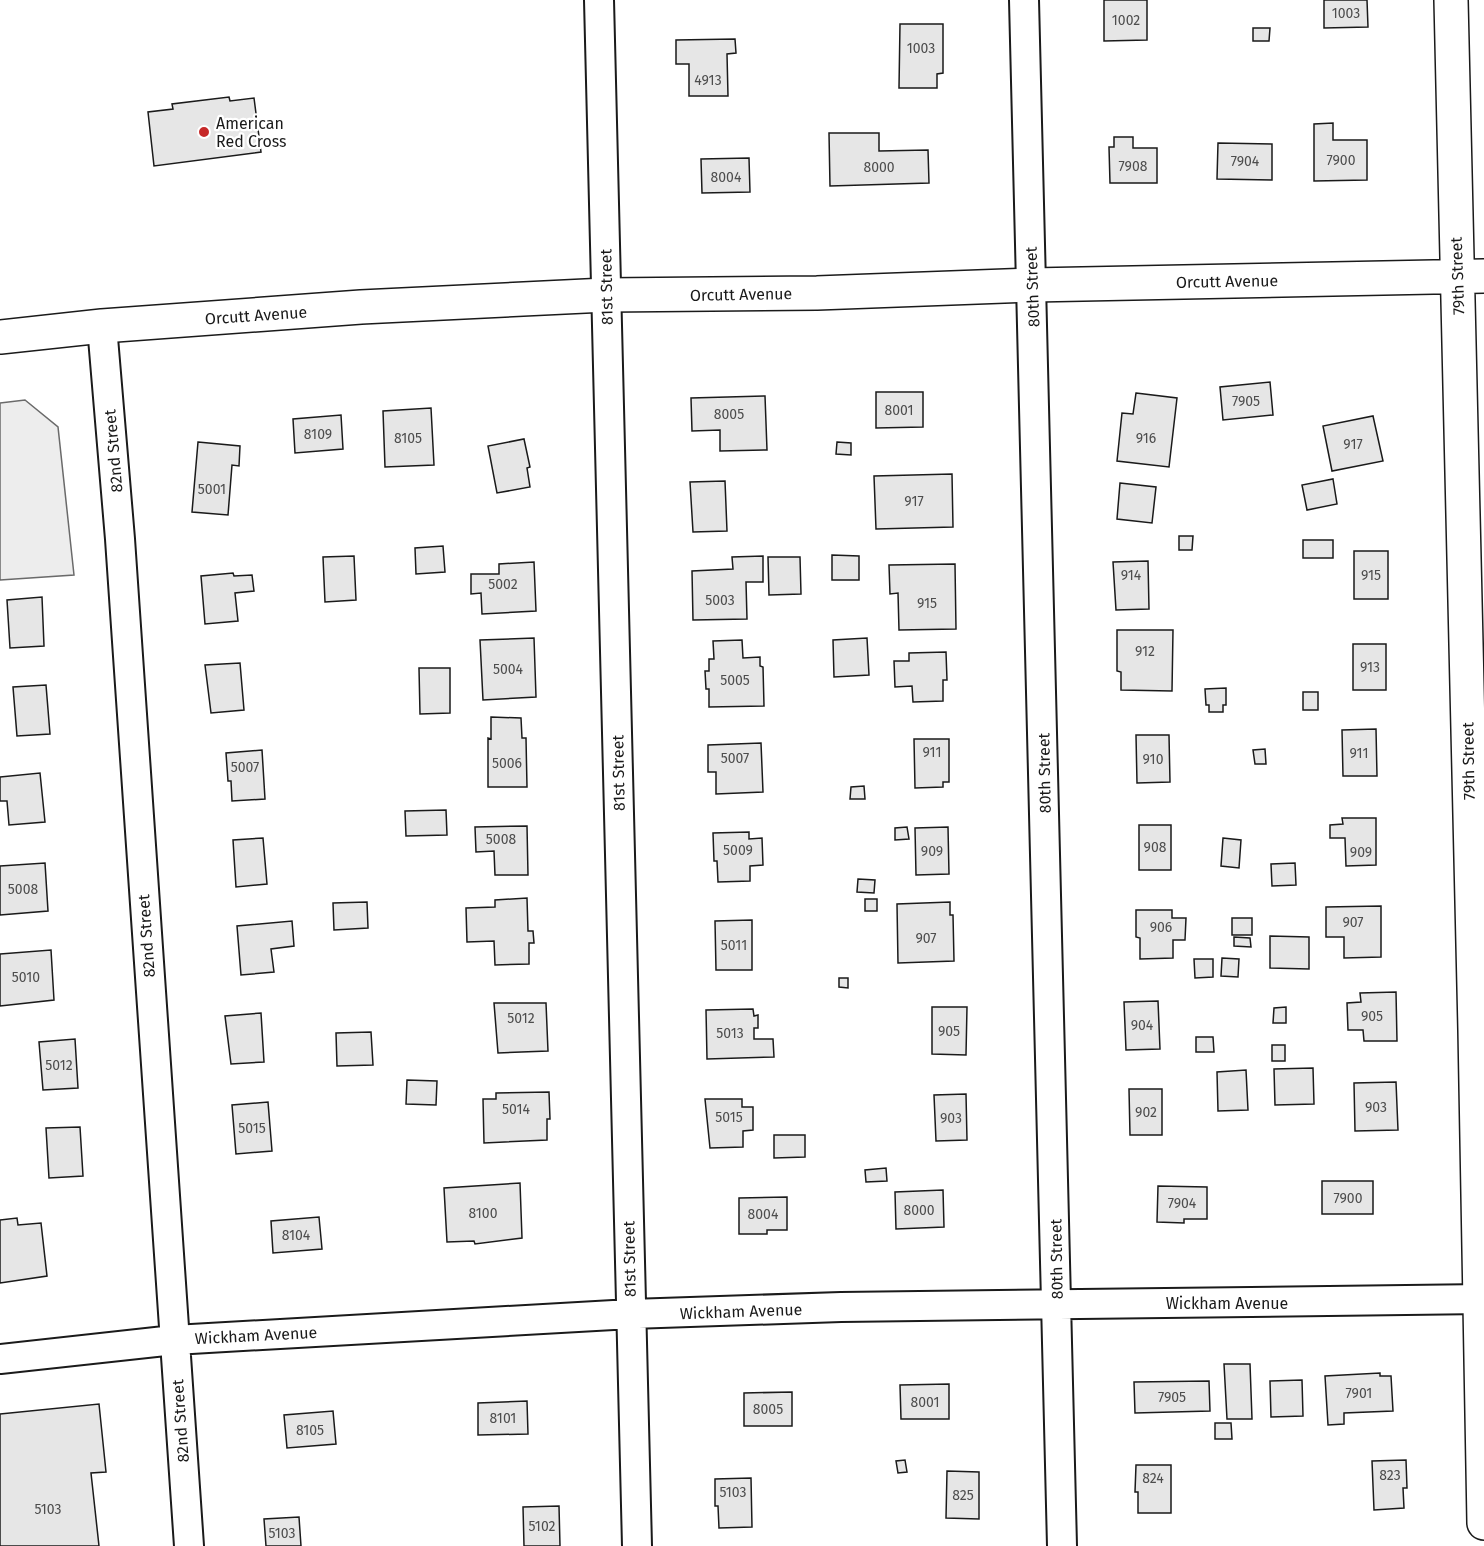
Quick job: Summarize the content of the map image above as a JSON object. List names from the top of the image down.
{
  "streets": {
    "street": [
      "79th Street",
      "Orcutt Avenue",
      "81st Street",
      "80th Street",
      "82nd Street",
      "Wickham Avenue"
    ]
  },
  "crossings": [
    ["79th Street", "Orcutt Avenue"],
    ["79th Street", "Wickham Avenue"],
    ["Orcutt Avenue", "81st Street"],
    ["Orcutt Avenue", "80th Street"],
    ["Orcutt Avenue", "82nd Street"],
    ["81st Street", "Wickham Avenue"],
    ["80th Street", "Wickham Avenue"],
    ["82nd Street", "Wickham Avenue"]
  ],
  "places": ["American Red Cross"],
  "house_numbers": [
    "1003",
    "1002",
    "1003",
    "4913",
    "7900",
    "7904",
    "7908",
    "8000",
    "8004",
    "7905",
    "8001",
    "8005",
    "8109",
    "8105",
    "916",
    "917",
    "5001",
    "917",
    "914",
    "915",
    "5002",
    "5003",
    "915",
    "912",
    "913",
    "5004",
    "5005",
    "911",
    "911",
    "5007",
    "910",
    "5006",
    "5007",
    "5008",
    "908",
    "5009",
    "909",
    "909",
    "5008",
    "907",
    "906",
    "907",
    "5011",
    "5010",
    "905",
    "5012",
    "904",
    "905",
    "5013",
    "5012",
    "903",
    "5014",
    "902",
    "5015",
    "903",
    "5015",
    "7900",
    "7904",
    "8000",
    "8100",
    "8004",
    "8104",
    "7901",
    "7905",
    "8001",
    "8005",
    "8101",
    "8105",
    "823",
    "824",
    "5103",
    "825",
    "5103",
    "5102",
    "5103"
  ]
}
